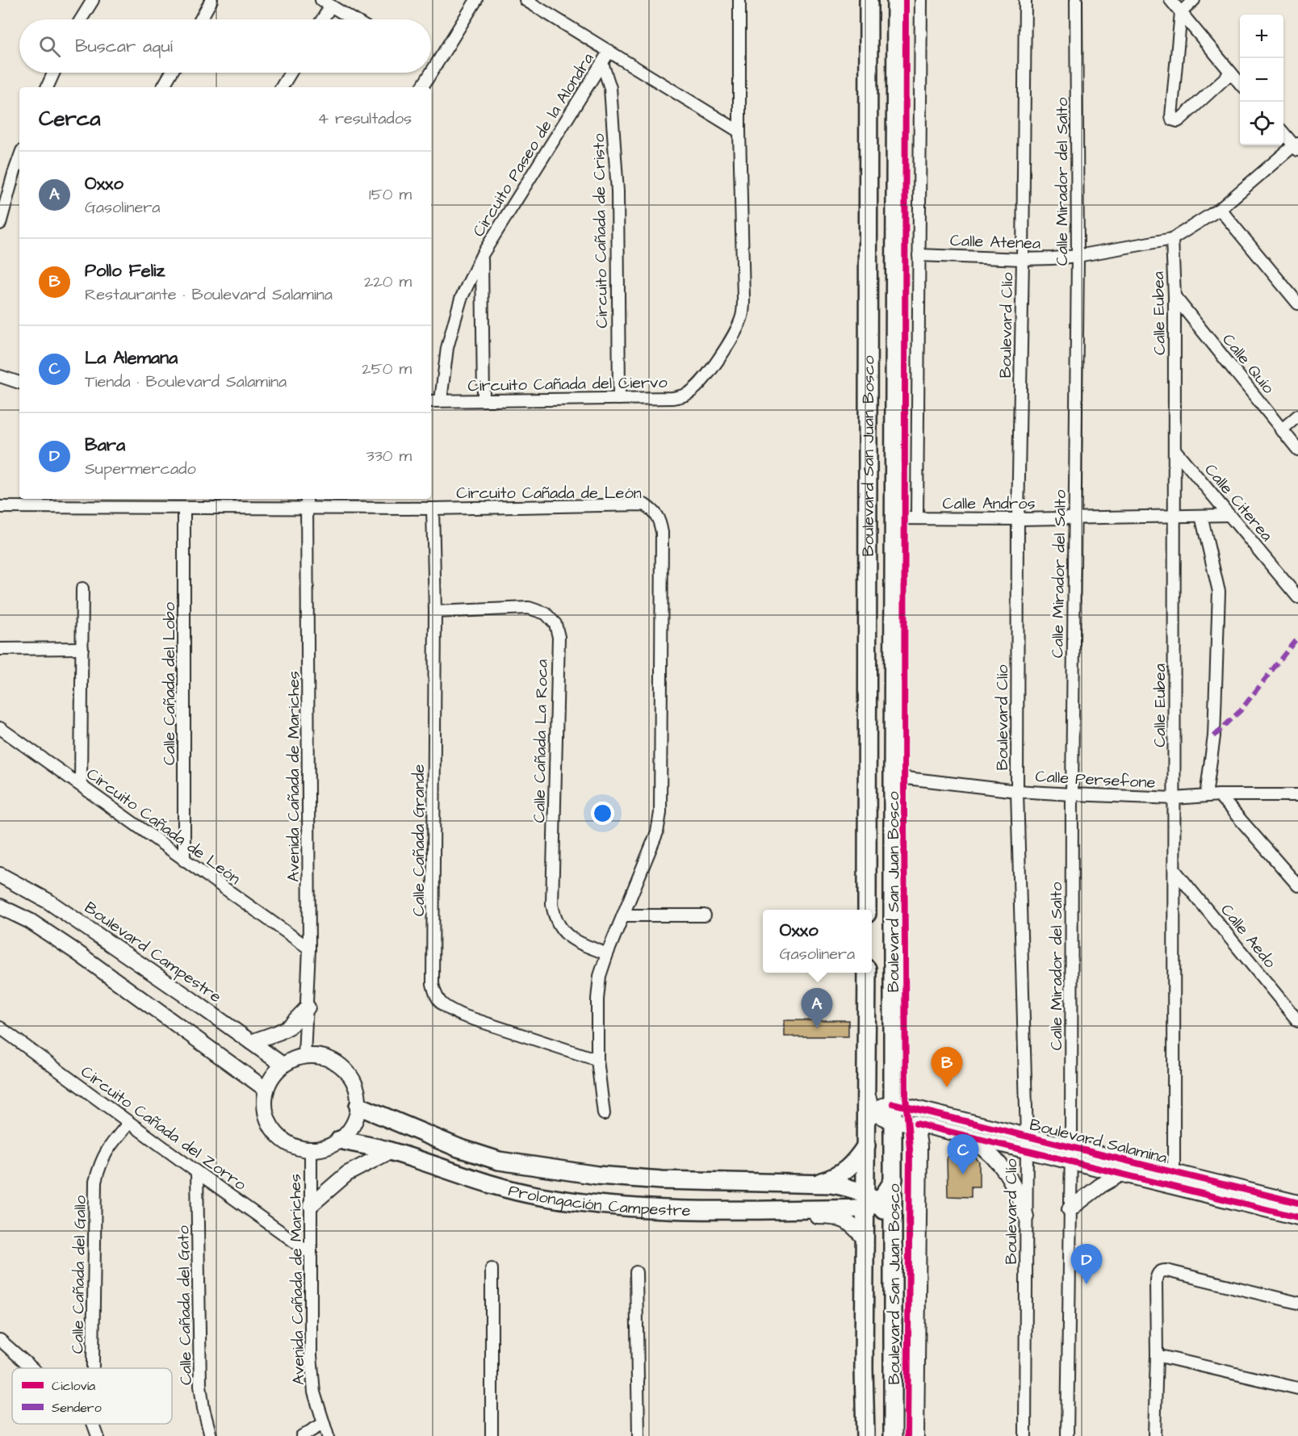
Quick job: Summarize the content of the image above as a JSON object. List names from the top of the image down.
{
  "streets": {
    "main road": ["Boulevard San Juan Bosco", "Prolongación Campestre"],
    "street": [
      "Circuito Paseo de la Alondra",
      "Calle Mirador del Salto",
      "Circuito Cañada de Cristo",
      "Calle Atenea",
      "Calle Eubea",
      "Boulevard Clío",
      "Calle Quío",
      "Circuito Cañada del Ciervo",
      "Circuito Cañada de León",
      "Calle Citerea",
      "Calle Andros",
      "Calle Cañada del Lobo",
      "Calle Cañada La Roca",
      "Avenida Cañada de Mariches",
      "Calle Persefone",
      "Calle Cañada Grande",
      "Calle Aedo",
      "Boulevard Campestre",
      "Circuito Cañada del Zorro",
      "Boulevard Salamina",
      "Calle Cañada del Gallo",
      "Calle Cañada del Gato"
    ]
  },
  "crossings": [
    ["Circuito Paseo de la Alondra", "Circuito Cañada de Cristo"],
    ["Circuito Paseo de la Alondra", "Circuito Cañada del Ciervo"],
    ["Calle Mirador del Salto", "Calle Atenea"],
    ["Calle Mirador del Salto", "Calle Andros"],
    ["Calle Mirador del Salto", "Calle Persefone"],
    ["Calle Mirador del Salto", "Boulevard Salamina"],
    ["Circuito Cañada de Cristo", "Circuito Cañada del Ciervo"],
    ["Calle Atenea", "Calle Eubea"],
    ["Calle Atenea", "Boulevard Clío"],
    ["Calle Eubea", "Calle Quío"],
    ["Calle Eubea", "Calle Citerea"],
    ["Calle Eubea", "Calle Andros"],
    ["Calle Eubea", "Calle Persefone"],
    ["Calle Eubea", "Calle Aedo"],
    ["Calle Eubea", "Boulevard Salamina"],
    ["Boulevard Clío", "Calle Andros"],
    ["Boulevard Clío", "Calle Persefone"],
    ["Boulevard Clío", "Boulevard Salamina"],
    ["Boulevard San Juan Bosco", "Calle Andros"],
    ["Boulevard San Juan Bosco", "Calle Persefone"],
    ["Boulevard San Juan Bosco", "Boulevard Salamina"],
    ["Boulevard San Juan Bosco", "Prolongación Campestre"],
    ["Circuito Cañada de León", "Calle Cañada del Lobo"],
    ["Circuito Cañada de León", "Calle Cañada La Roca"],
    ["Circuito Cañada de León", "Avenida Cañada de Mariches"],
    ["Circuito Cañada de León", "Calle Cañada Grande"],
    ["Calle Citerea", "Calle Andros"],
    ["Calle Cañada La Roca", "Calle Cañada Grande"],
    ["Avenida Cañada de Mariches", "Boulevard Campestre"],
    ["Avenida Cañada de Mariches", "Circuito Cañada del Zorro"],
    ["Avenida Cañada de Mariches", "Prolongación Campestre"],
    ["Boulevard Campestre", "Prolongación Campestre"],
    ["Circuito Cañada del Zorro", "Calle Cañada del Gallo"],
    ["Circuito Cañada del Zorro", "Calle Cañada del Gato"]
  ],
  "legend": ["Ciclovía", "Sendero"],
  "page": {
    "map_buttons": ["+", "−"],
    "search": "Buscar aquí",
    "heading": ["Cerca", "4 resultados"],
    "list": [
      {
        "mark": "A",
        "name": "Oxxo",
        "note": "Gasolinera",
        "value": "150 m"
      },
      {
        "mark": "B",
        "name": "Pollo Feliz",
        "note": "Restaurante · Boulevard Salamina",
        "value": "220 m"
      },
      {
        "mark": "C",
        "name": "La Alemana",
        "note": "Tienda · Boulevard Salamina",
        "value": "250 m"
      },
      {
        "mark": "D",
        "name": "Bara",
        "note": "Supermercado",
        "value": "330 m"
      }
    ],
    "popup": ["Oxxo", "Gasolinera"],
    "pins": [
      "A",
      "B",
      "C",
      "D"
    ]
  }
}
